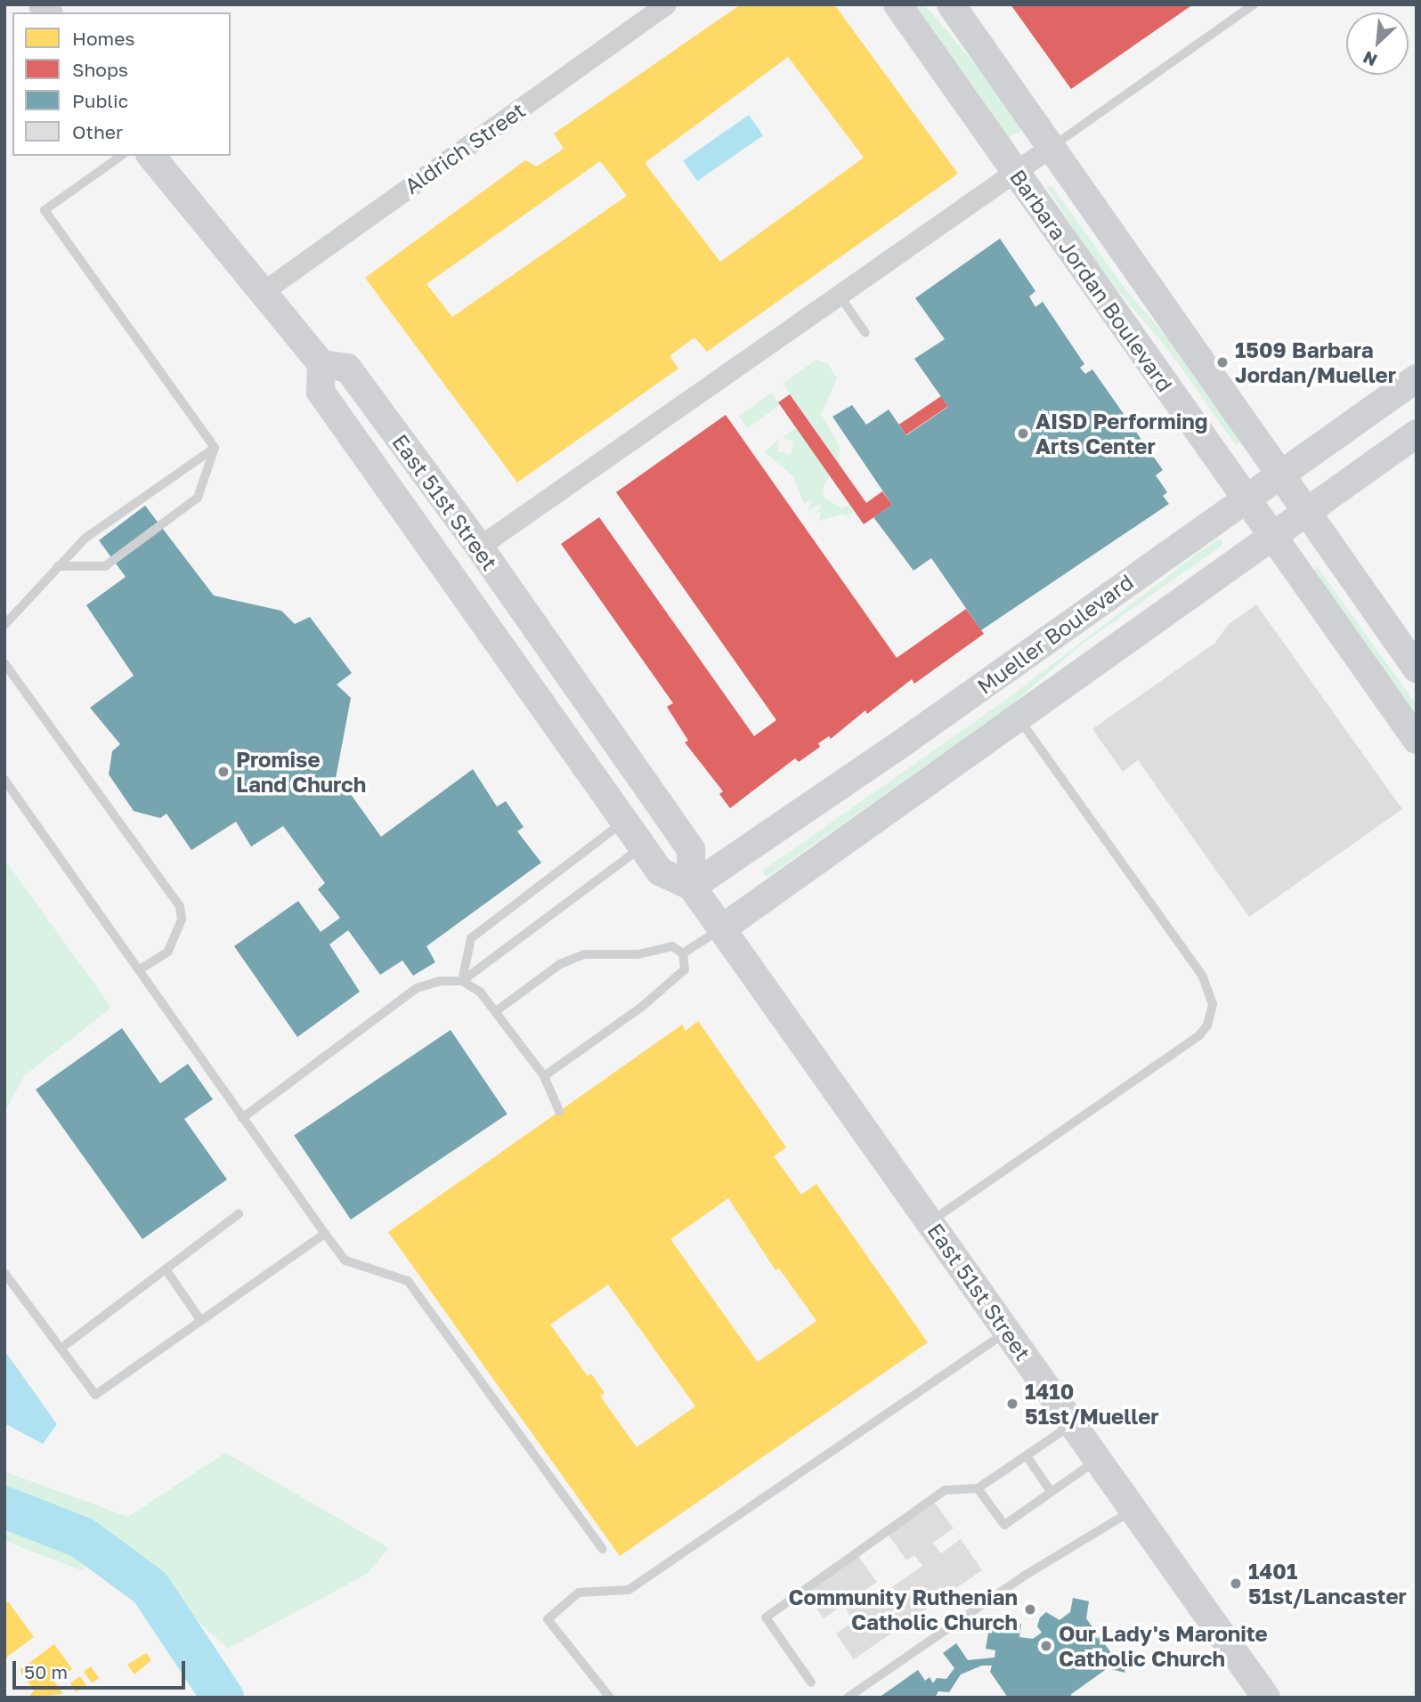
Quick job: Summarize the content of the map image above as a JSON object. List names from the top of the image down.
{
  "streets": {
    "street": [
      "Aldrich Street",
      "Barbara Jordan Boulevard",
      "East 51st Street",
      "Mueller Boulevard"
    ]
  },
  "crossings": [
    ["Barbara Jordan Boulevard", "Mueller Boulevard"],
    ["East 51st Street", "Mueller Boulevard"]
  ],
  "places": [
    "1509 Barbara Jordan/Mueller",
    "AISD Performing Arts Center",
    "Promise Land Church",
    "1410 51st/Mueller",
    "1401 51st/Lancaster",
    "Community Ruthenian Catholic Church",
    "Our Lady's Maronite Catholic Church"
  ],
  "legend": [
    "Homes",
    "Shops",
    "Public",
    "Other"
  ],
  "scale_bar": "50 m",
  "north": "bottom left"
}
